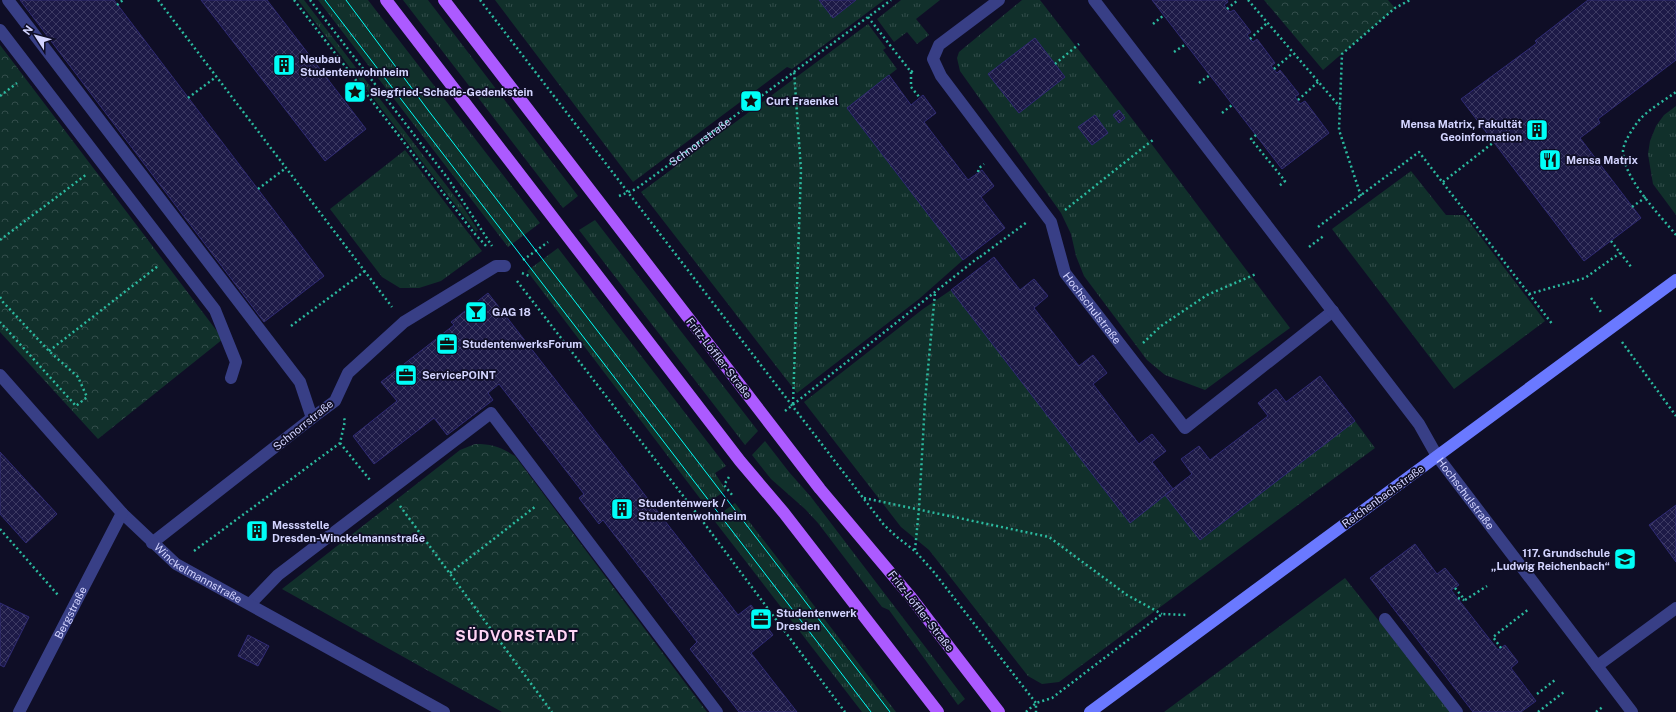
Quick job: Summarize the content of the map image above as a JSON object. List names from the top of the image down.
{
  "streets": {
    "main road": ["Fritz-Löffler-Straße"],
    "street": [
      "Schnorrstraße",
      "Hochschulstraße",
      "Reichenbachstraße",
      "Winckelmannstraße",
      "Bergstraße"
    ]
  },
  "crossings": [
    ["Schnorrstraße", "Fritz-Löffler-Straße"],
    ["Schnorrstraße", "Winckelmannstraße"],
    ["Hochschulstraße", "Reichenbachstraße"],
    ["Winckelmannstraße", "Bergstraße"]
  ],
  "districts": ["SÜDVORSTADT"],
  "places": {
    "building": [
      "Neubau Studentenwohnheim",
      "Mensa Matrix, Fakultät Geoinformation",
      "Studentenwerk / Studentenwohnheim",
      "Messstelle Dresden-Winckelmannstraße"
    ],
    "place": ["Siegfried-Schade-Gedenkstein", "Curt Fraenkel"],
    "restaurant": ["Mensa Matrix"],
    "bar": ["GAG 18"],
    "office": ["StudentenwerksForum", "ServicePOINT", "Studentenwerk Dresden"],
    "school or university": ["117. Grundschule „Ludwig Reichenbach“"]
  },
  "north": "top left"
}
